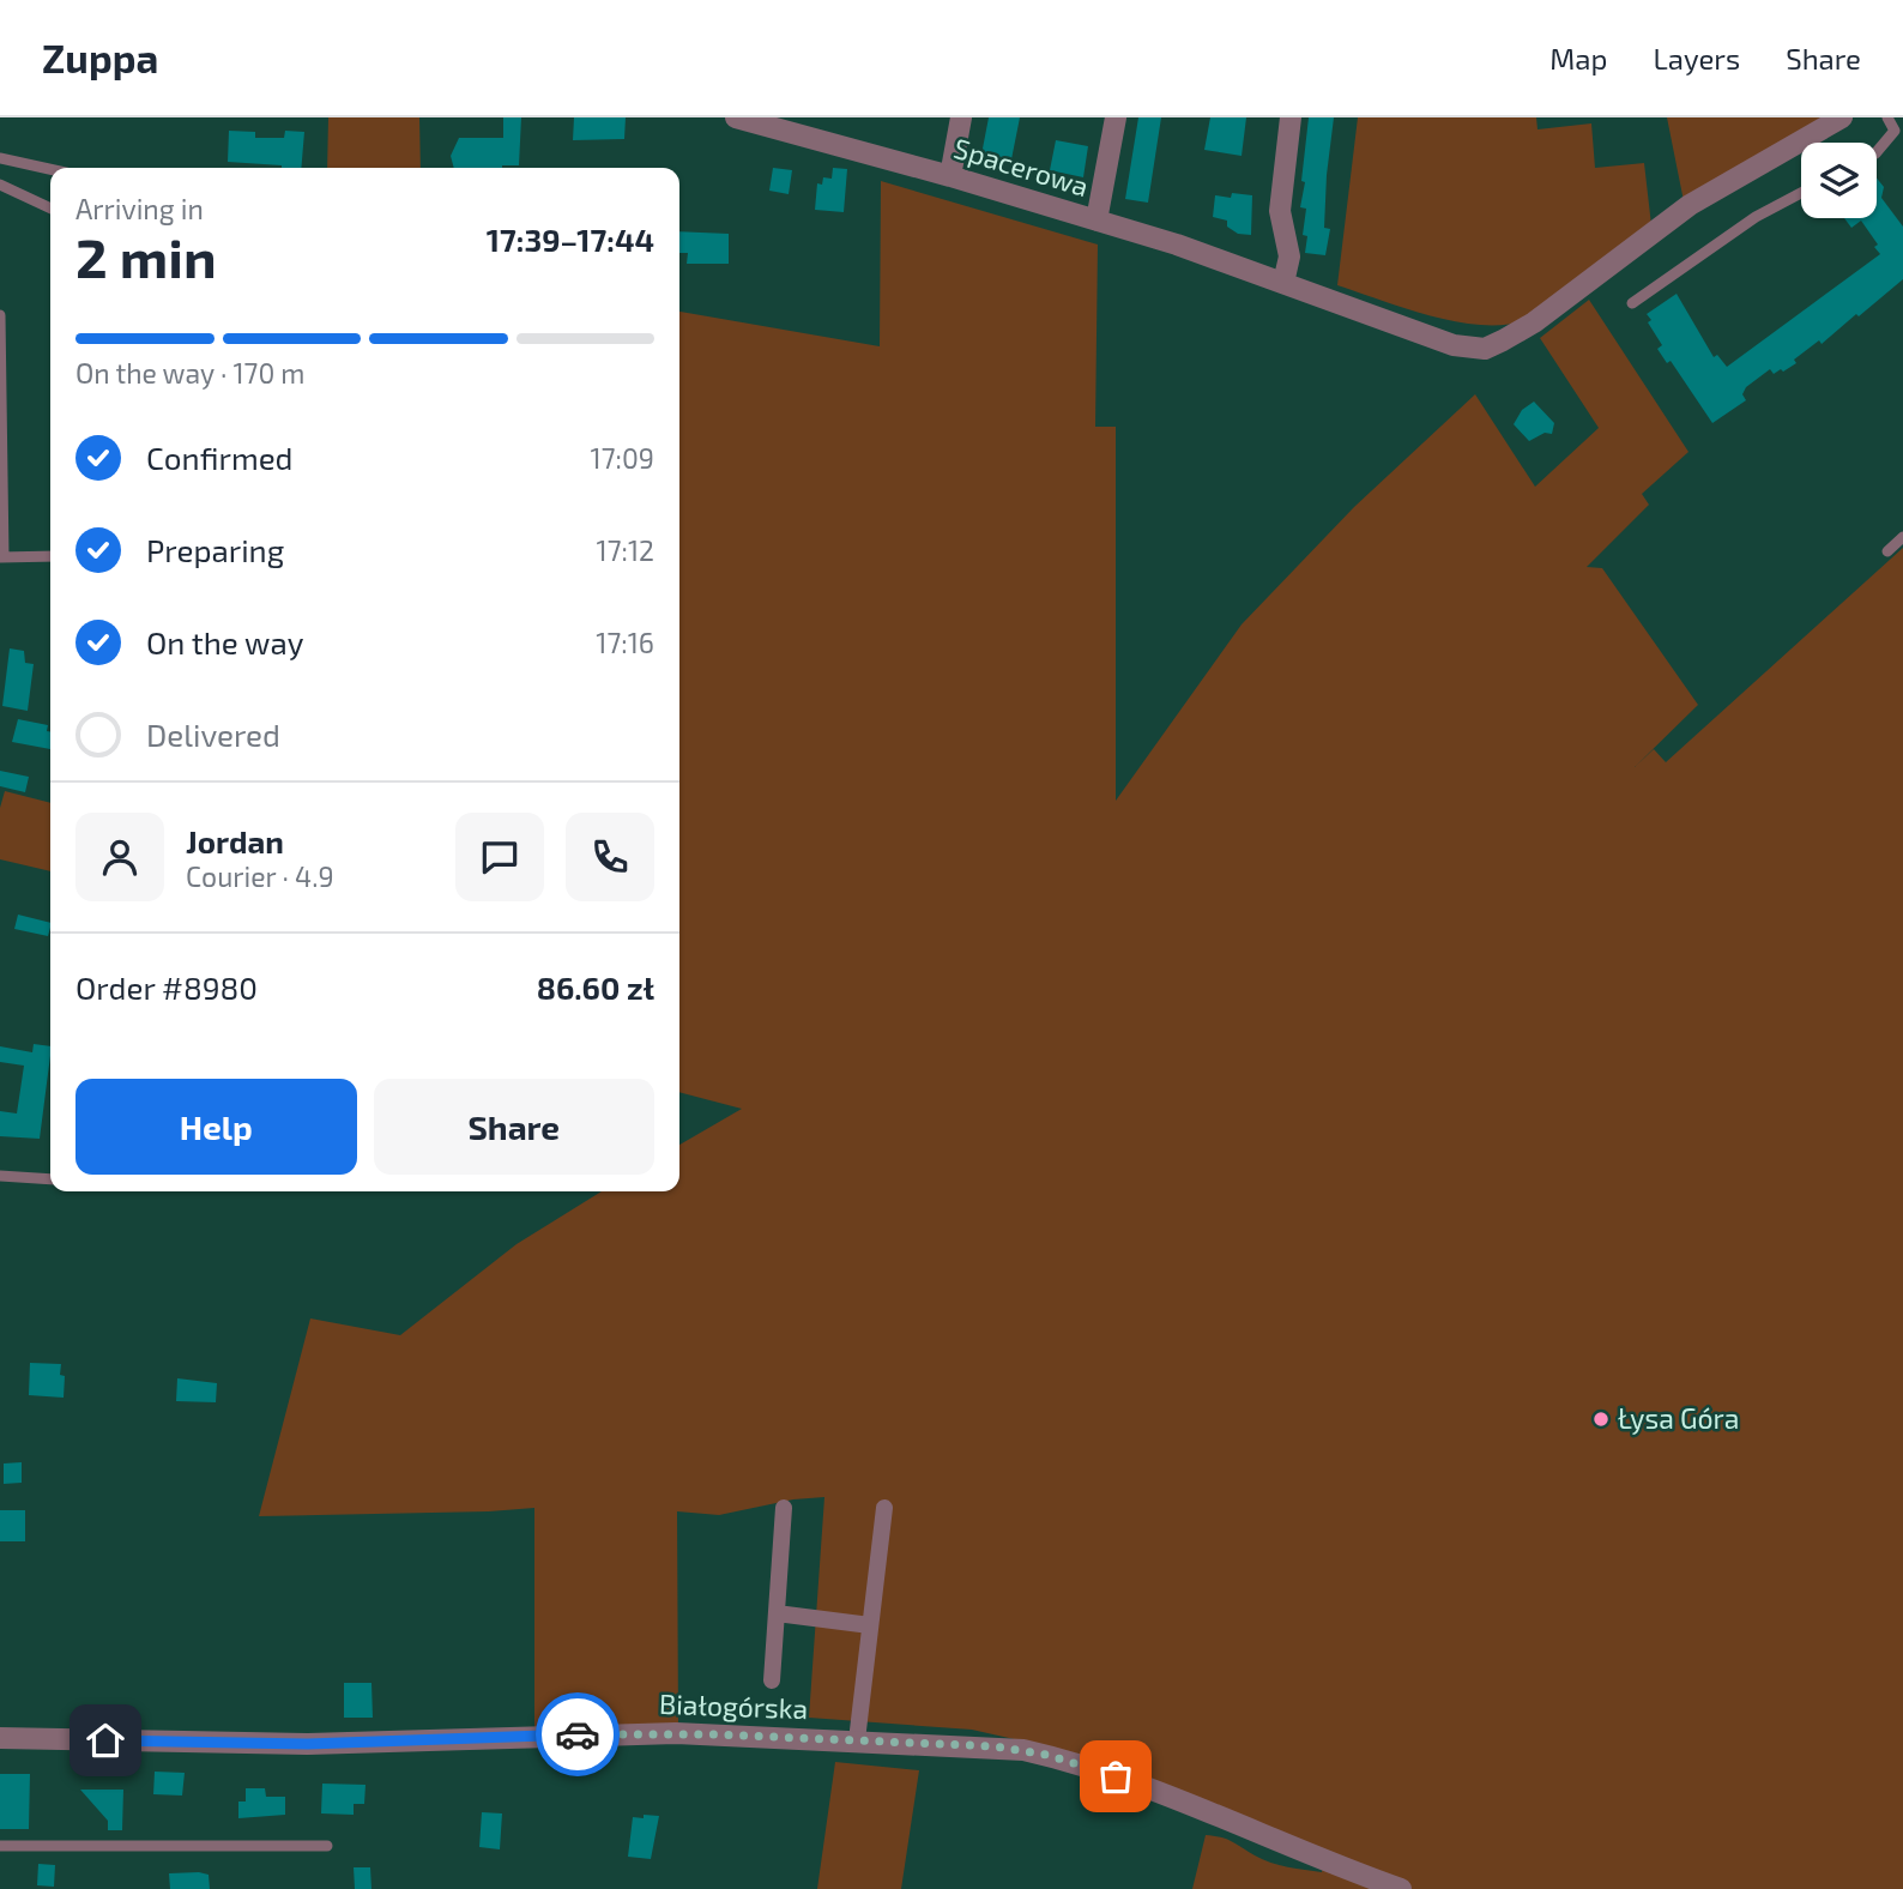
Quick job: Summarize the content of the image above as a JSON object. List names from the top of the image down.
{
  "streets": {
    "street": ["Spacerowa", "Białogórska"]
  },
  "places": ["Łysa Góra"],
  "page": {
    "header": "Zuppa",
    "nav": ["Map", "Layers", "Share"],
    "heading": ["2 min", "Arriving in", "17:39–17:44"],
    "panel": [
      "Jordan",
      "Courier · 4.9",
      "Order #8980",
      "86.60 zł"
    ],
    "bar": "On the way · 170 m",
    "list": [
      ["Confirmed", "17:09"],
      ["Preparing", "17:12"],
      ["On the way", "17:16"],
      "Delivered"
    ],
    "buttons": ["Help", "Share"]
  }
}
